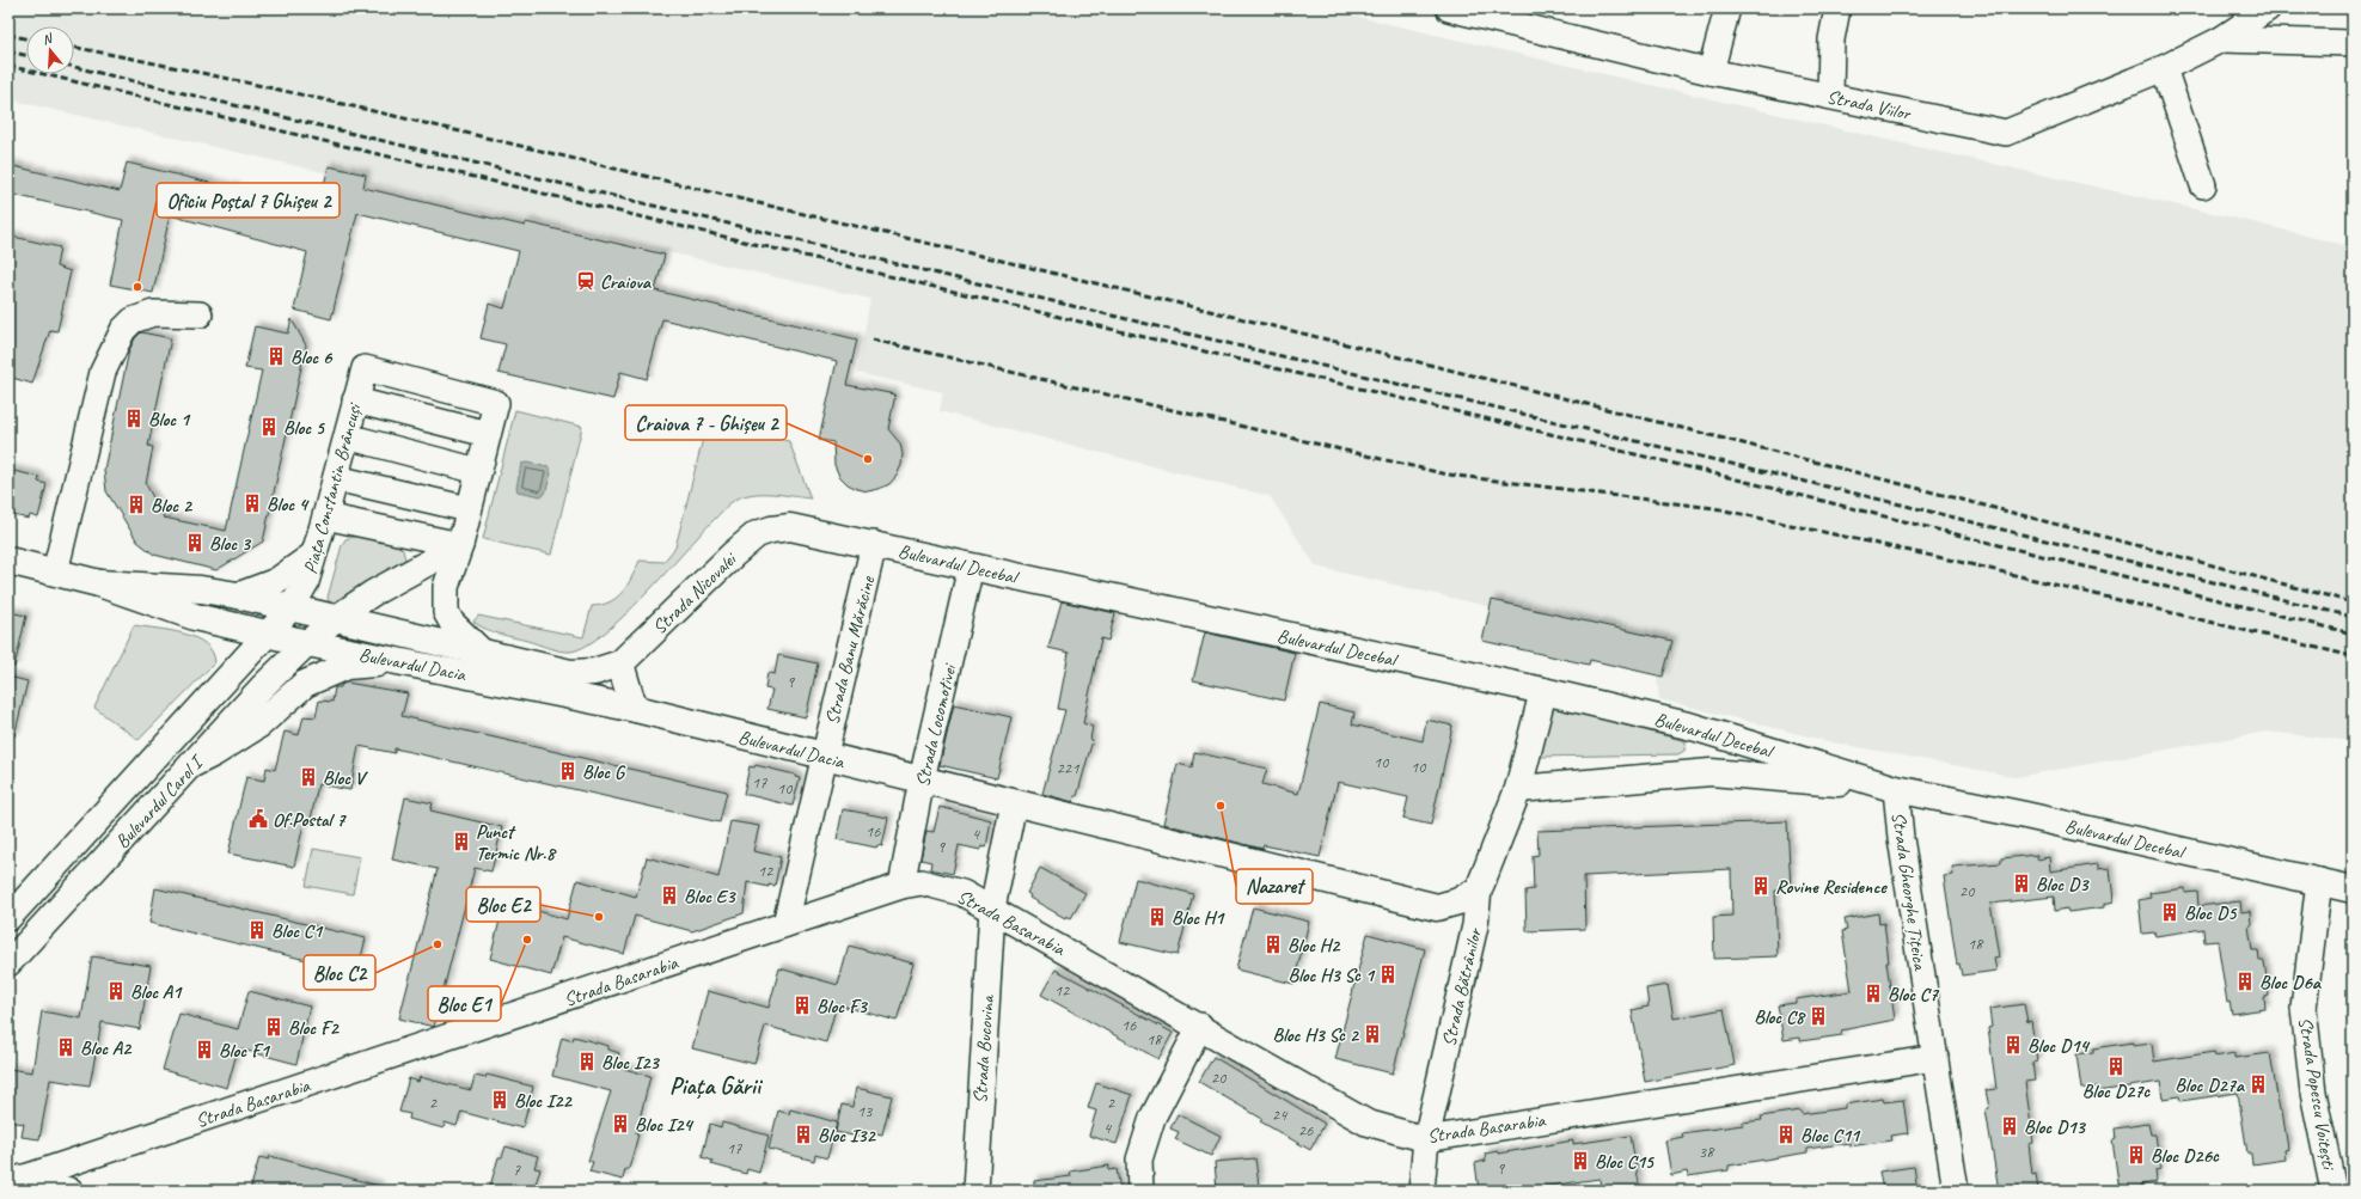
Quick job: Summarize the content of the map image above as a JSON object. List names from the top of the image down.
{
  "streets": {
    "main road": [
      "Bulevardul Decebal",
      "Strada Nicovalei",
      "Bulevardul Dacia",
      "Strada Bătrânilor"
    ],
    "street": [
      "Strada Viilor",
      "Piața Constantin Brâncuși",
      "Strada Banu Mărăcine",
      "Strada Locomotivei",
      "Bulevardul Carol I",
      "Strada Gheorghe Țițeica",
      "Strada Basarabia",
      "Strada Bucovina",
      "Strada Popescu Voitești"
    ]
  },
  "crossings": [
    ["Piața Constantin Brâncuși", "Bulevardul Dacia"],
    ["Piața Constantin Brâncuși", "Bulevardul Carol I"],
    ["Bulevardul Decebal", "Strada Nicovalei"],
    ["Bulevardul Decebal", "Strada Banu Mărăcine"],
    ["Bulevardul Decebal", "Strada Locomotivei"],
    ["Bulevardul Decebal", "Strada Gheorghe Țițeica"],
    ["Bulevardul Decebal", "Strada Bătrânilor"],
    ["Bulevardul Decebal", "Strada Popescu Voitești"],
    ["Strada Nicovalei", "Bulevardul Dacia"],
    ["Strada Banu Mărăcine", "Bulevardul Dacia"],
    ["Strada Banu Mărăcine", "Strada Basarabia"],
    ["Bulevardul Dacia", "Strada Locomotivei"],
    ["Bulevardul Dacia", "Bulevardul Carol I"],
    ["Bulevardul Dacia", "Strada Bătrânilor"],
    ["Bulevardul Dacia", "Strada Bucovina"],
    ["Strada Locomotivei", "Strada Basarabia"],
    ["Strada Gheorghe Țițeica", "Strada Basarabia"],
    ["Strada Basarabia", "Strada Bătrânilor"],
    ["Strada Basarabia", "Strada Bucovina"]
  ],
  "districts": ["Piața Gării"],
  "places": {
    "station": ["Craiova"],
    "other": [
      "Oficiu Poștal 7 Ghișeu 2",
      "Craiova 7 - Ghișeu 2",
      "Nazaret",
      "Bloc E2",
      "Bloc E1",
      "Bloc C2"
    ],
    "building": [
      "Bloc 6",
      "Bloc 1",
      "Bloc 5",
      "Bloc 4",
      "Bloc 2",
      "Bloc 3",
      "Bloc G",
      "Bloc V",
      "Punct Termic Nr.8",
      "Bloc D3",
      "Rovine Residence",
      "Bloc E3",
      "Bloc D5",
      "Bloc H1",
      "Bloc C1",
      "Bloc H2",
      "Bloc H3 Sc 1",
      "Bloc D6a",
      "Bloc A1",
      "Bloc C7",
      "Bloc F3",
      "Bloc C8",
      "Bloc F2",
      "Bloc H3 Sc 2",
      "Bloc D14",
      "Bloc A2",
      "Bloc F1",
      "Bloc I23",
      "Bloc D27c",
      "Bloc D27a",
      "Bloc I22",
      "Bloc I24",
      "Bloc D13",
      "Bloc I32",
      "Bloc C11",
      "Bloc D26c",
      "Bloc C15"
    ],
    "public building": ["Of.Postal 7"]
  },
  "house_numbers": [
    "9",
    "10",
    "10",
    "221",
    "17",
    "10",
    "16",
    "4",
    "9",
    "12",
    "20",
    "18",
    "12",
    "16",
    "18",
    "20",
    "2",
    "2",
    "13",
    "24",
    "4",
    "26",
    "17",
    "38",
    "9",
    "7"
  ],
  "north": "top"
}
